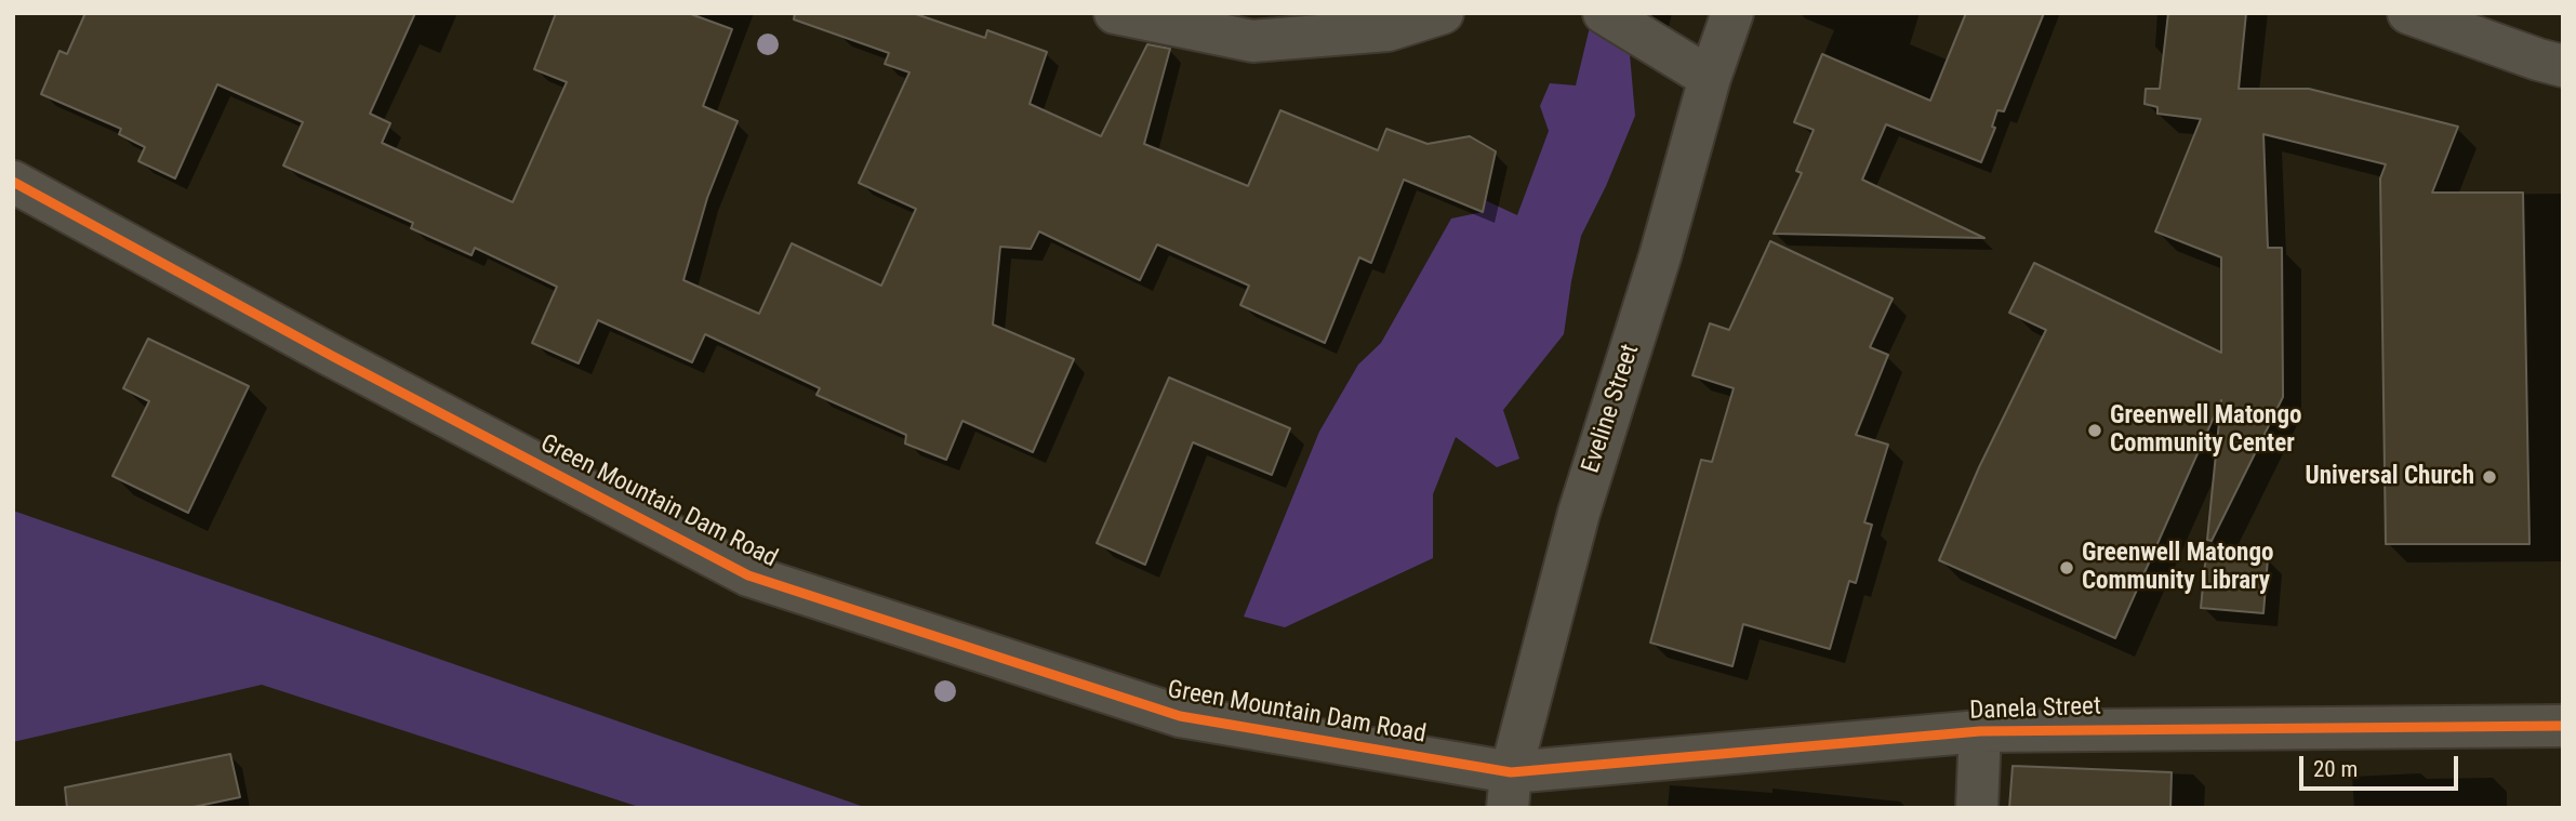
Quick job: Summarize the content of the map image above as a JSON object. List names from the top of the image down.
{
  "streets": {
    "street": ["Eveline Street", "Green Mountain Dam Road", "Danela Street"]
  },
  "crossings": [
    ["Eveline Street", "Green Mountain Dam Road"],
    ["Eveline Street", "Danela Street"],
    ["Green Mountain Dam Road", "Danela Street"]
  ],
  "places": ["Greenwell Matongo Community Center", "Universal Church", "Greenwell Matongo Community Library"],
  "scale_bar": "20 m"
}
